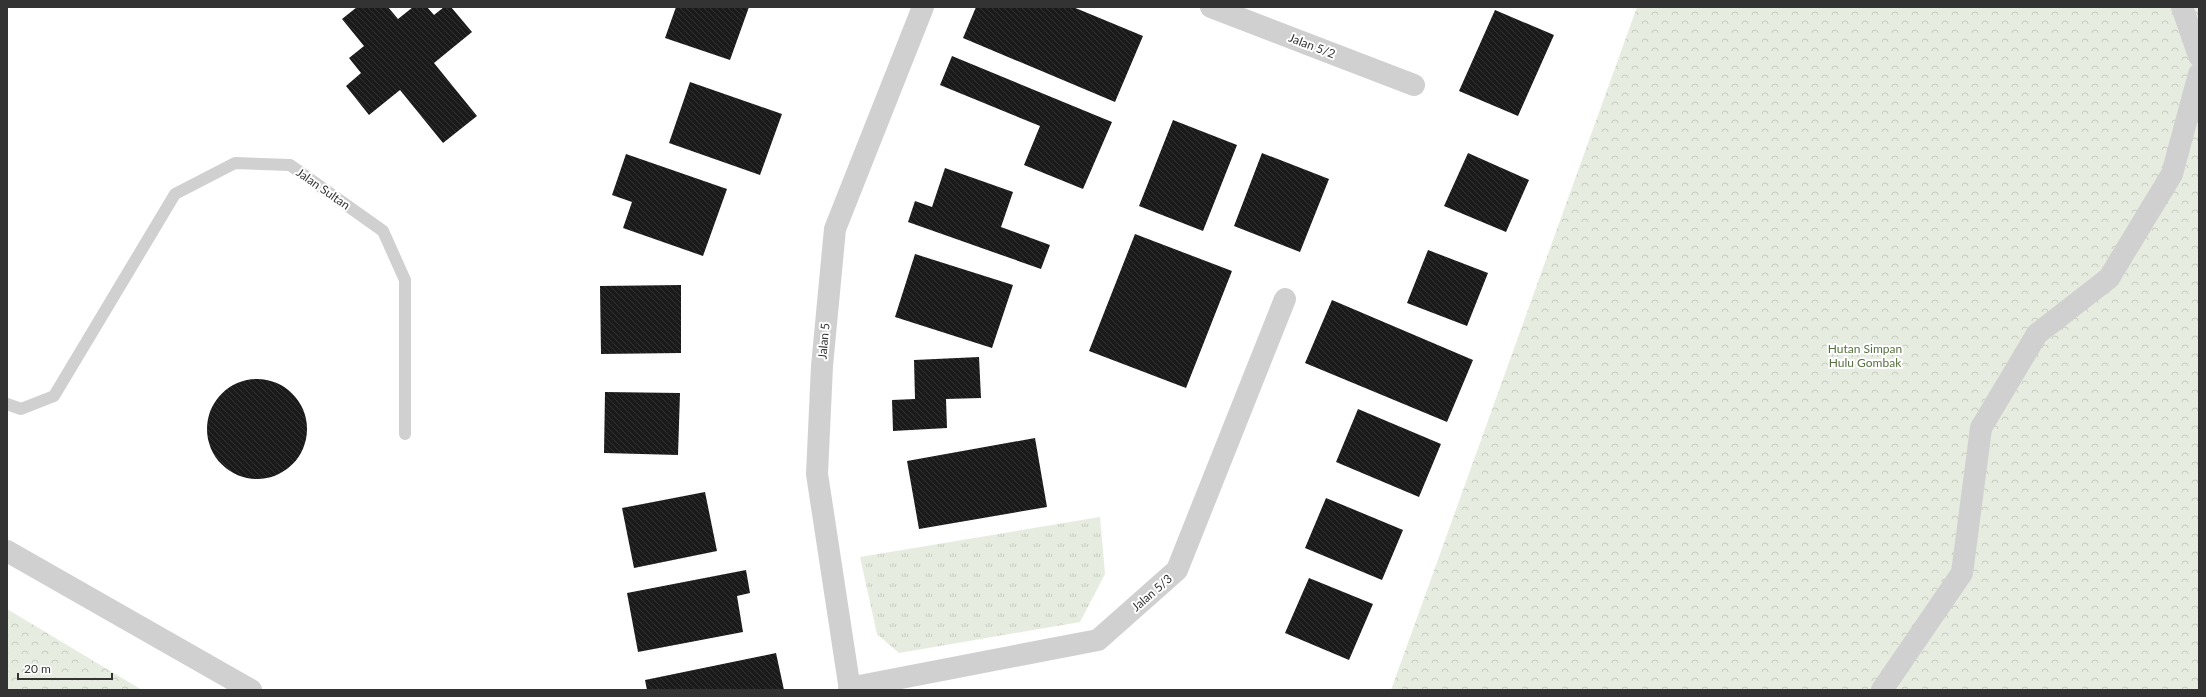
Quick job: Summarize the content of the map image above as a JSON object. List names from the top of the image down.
{
  "streets": {
    "street": ["Jalan 5/2", "Jalan 5", "Jalan 5/3"],
    "lane": ["Jalan Sultan"]
  },
  "crossings": [
    ["Jalan 5", "Jalan 5/3"]
  ],
  "parks": ["Hutan Simpan Hulu Gombak"],
  "scale_bar": "20 m"
}
